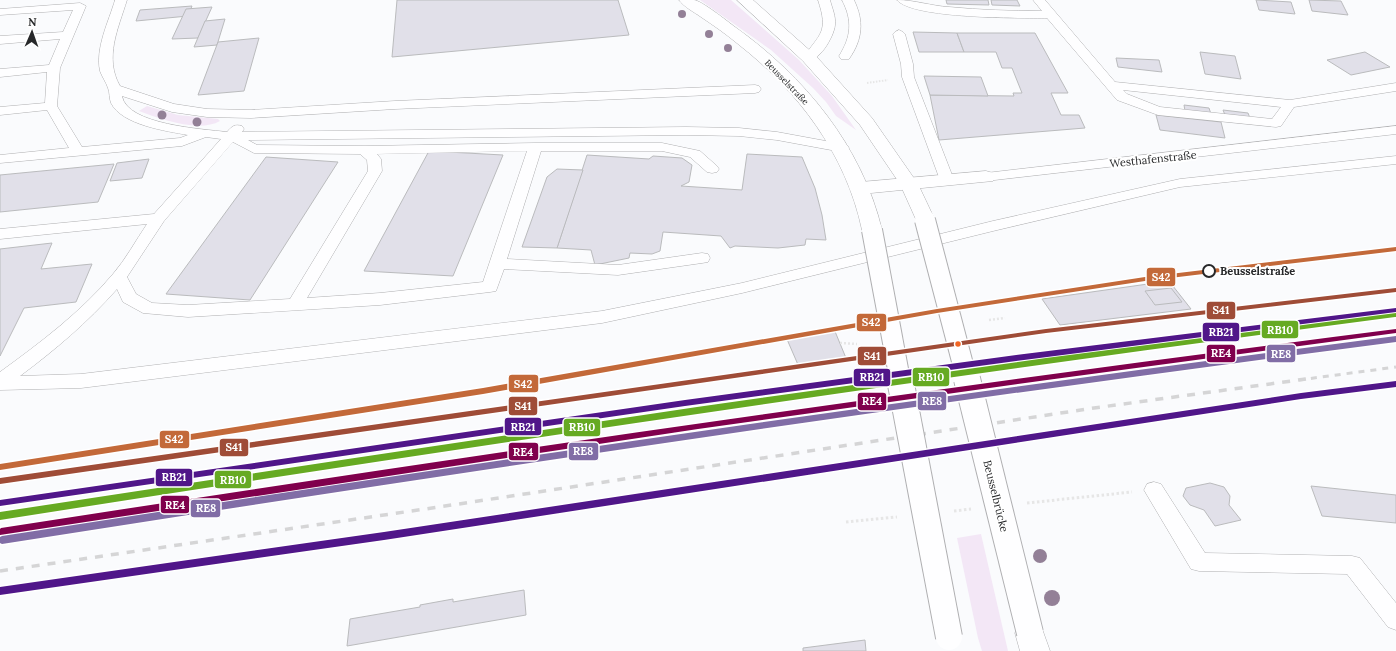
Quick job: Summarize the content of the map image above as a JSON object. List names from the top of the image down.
{
  "streets": {
    "main road": ["Beusselstraße", "Westhafenstraße", "Beusselbrücke"]
  },
  "crossings": [
    ["Westhafenstraße", "Beusselbrücke"]
  ],
  "places": ["Beusselstraße"],
  "lines": [
    "transit line S42",
    "transit line S41",
    "transit line RB21",
    "transit line RB10",
    "transit line RE4",
    "transit line RE8"
  ],
  "north": "top"
}
